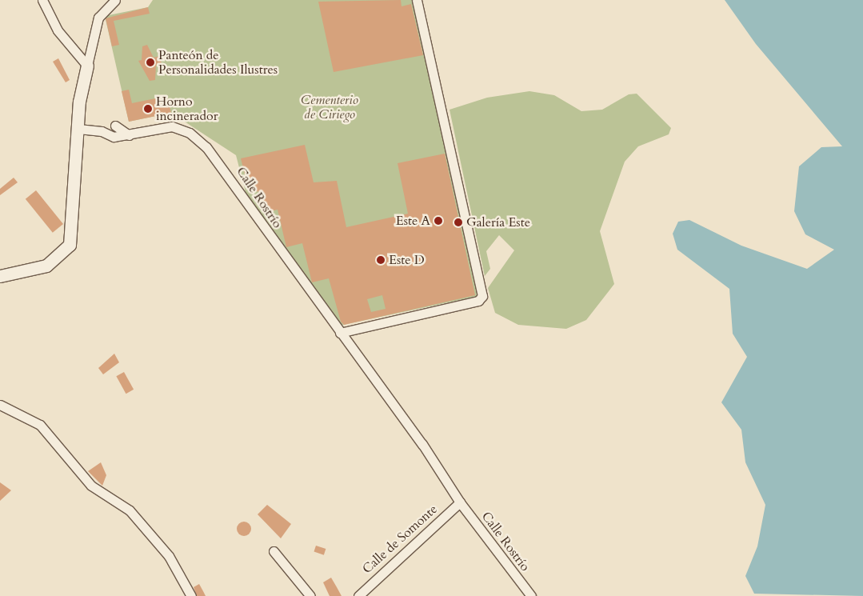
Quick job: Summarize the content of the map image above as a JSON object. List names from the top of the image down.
{
  "streets": {
    "street": ["Calle Rostrío", "Calle de Somonte"]
  },
  "crossings": [
    ["Calle Rostrío", "Calle de Somonte"]
  ],
  "parks": ["Cementerio de Ciriego"],
  "places": [
    "Panteón de Personalidades Ilustres",
    "Horno incinerador",
    "Este A",
    "Galería Este",
    "Este D"
  ]
}
